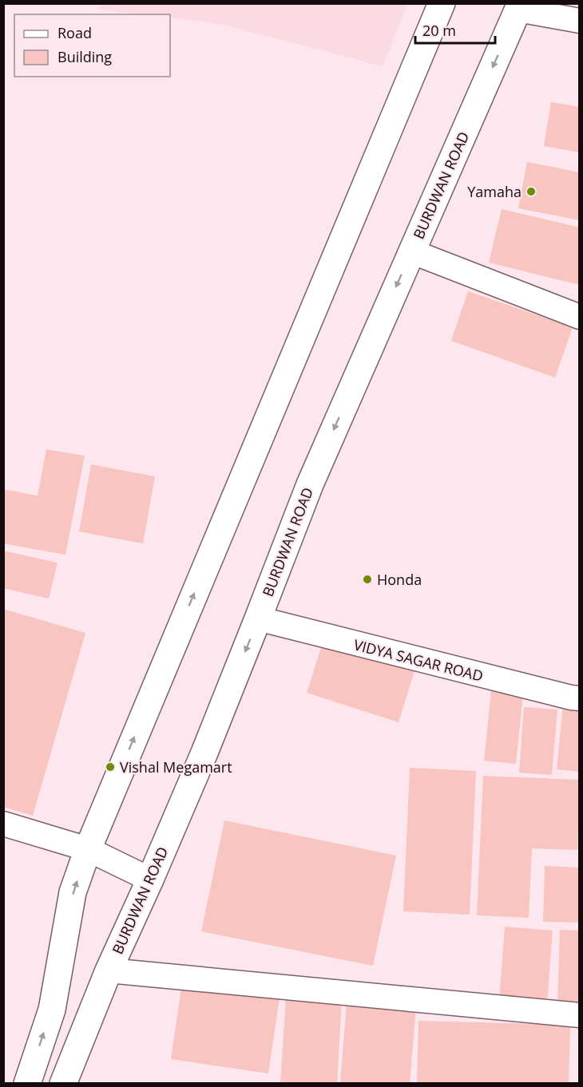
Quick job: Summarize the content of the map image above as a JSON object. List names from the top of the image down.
{
  "streets": {
    "main road": ["BURDWAN ROAD"],
    "street": ["VIDYA SAGAR ROAD"]
  },
  "crossings": [
    ["BURDWAN ROAD", "VIDYA SAGAR ROAD"]
  ],
  "places": ["Yamaha", "Honda", "Vishal Megamart"],
  "legend": ["Road", "Building"],
  "scale_bar": "20 m"
}
